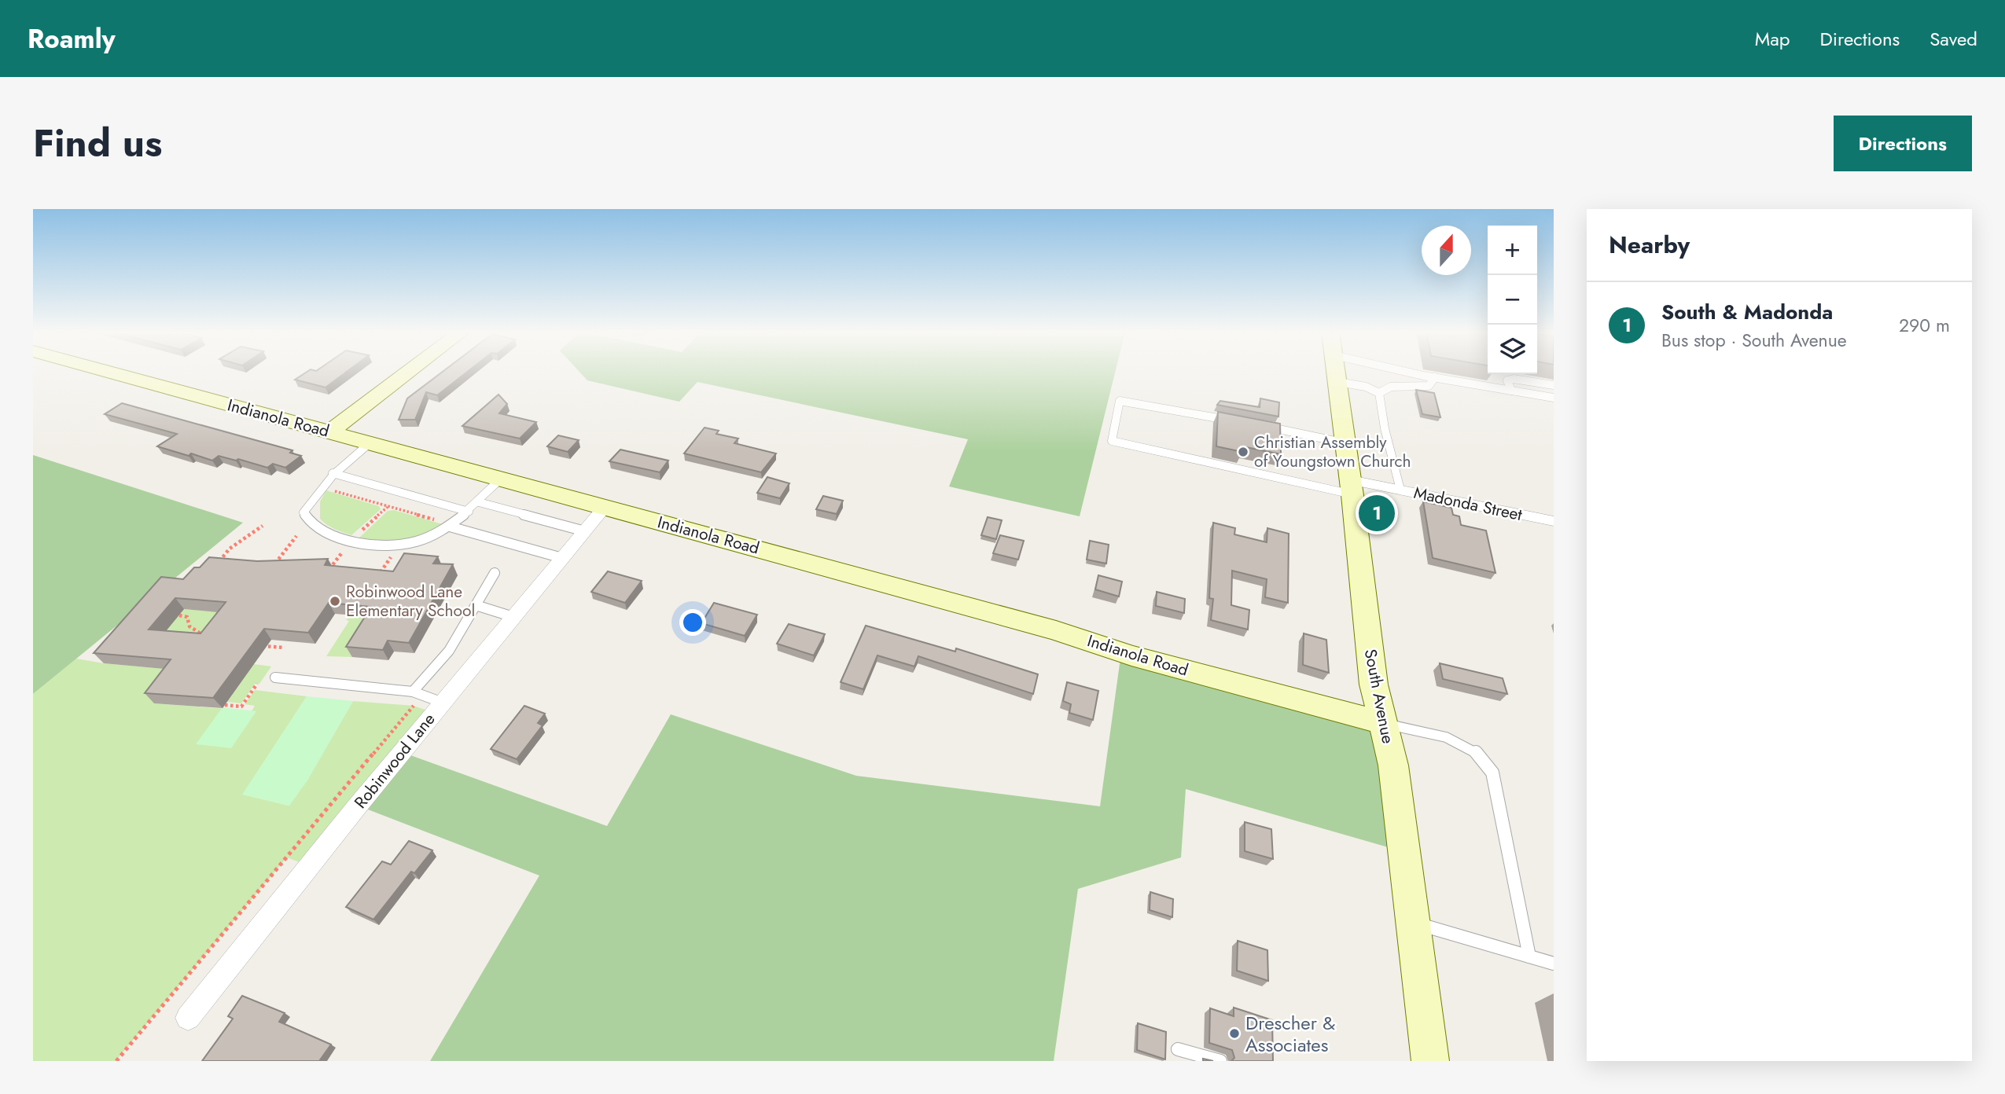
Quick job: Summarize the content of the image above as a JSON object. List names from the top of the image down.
{
  "streets": {
    "street": [
      "Indianola Road",
      "Madonda Street",
      "South Avenue",
      "Robinwood Lane"
    ]
  },
  "crossings": [
    ["Indianola Road", "South Avenue"],
    ["Indianola Road", "Robinwood Lane"],
    ["Madonda Street", "South Avenue"]
  ],
  "places": ["Christian Assembly of Youngstown Church", "Robinwood Lane Elementary School", "Drescher & Associates"],
  "north": "top",
  "page": {
    "header": "Roamly",
    "nav": ["Map", "Directions", "Saved"],
    "title": "Find us",
    "buttons": "Directions",
    "heading": "Nearby",
    "map_buttons": ["+", "−"],
    "list": [
      {
        "mark": "1",
        "name": "South & Madonda",
        "note": "Bus stop · South Avenue",
        "value": "290 m"
      }
    ],
    "pins": "1"
  }
}
